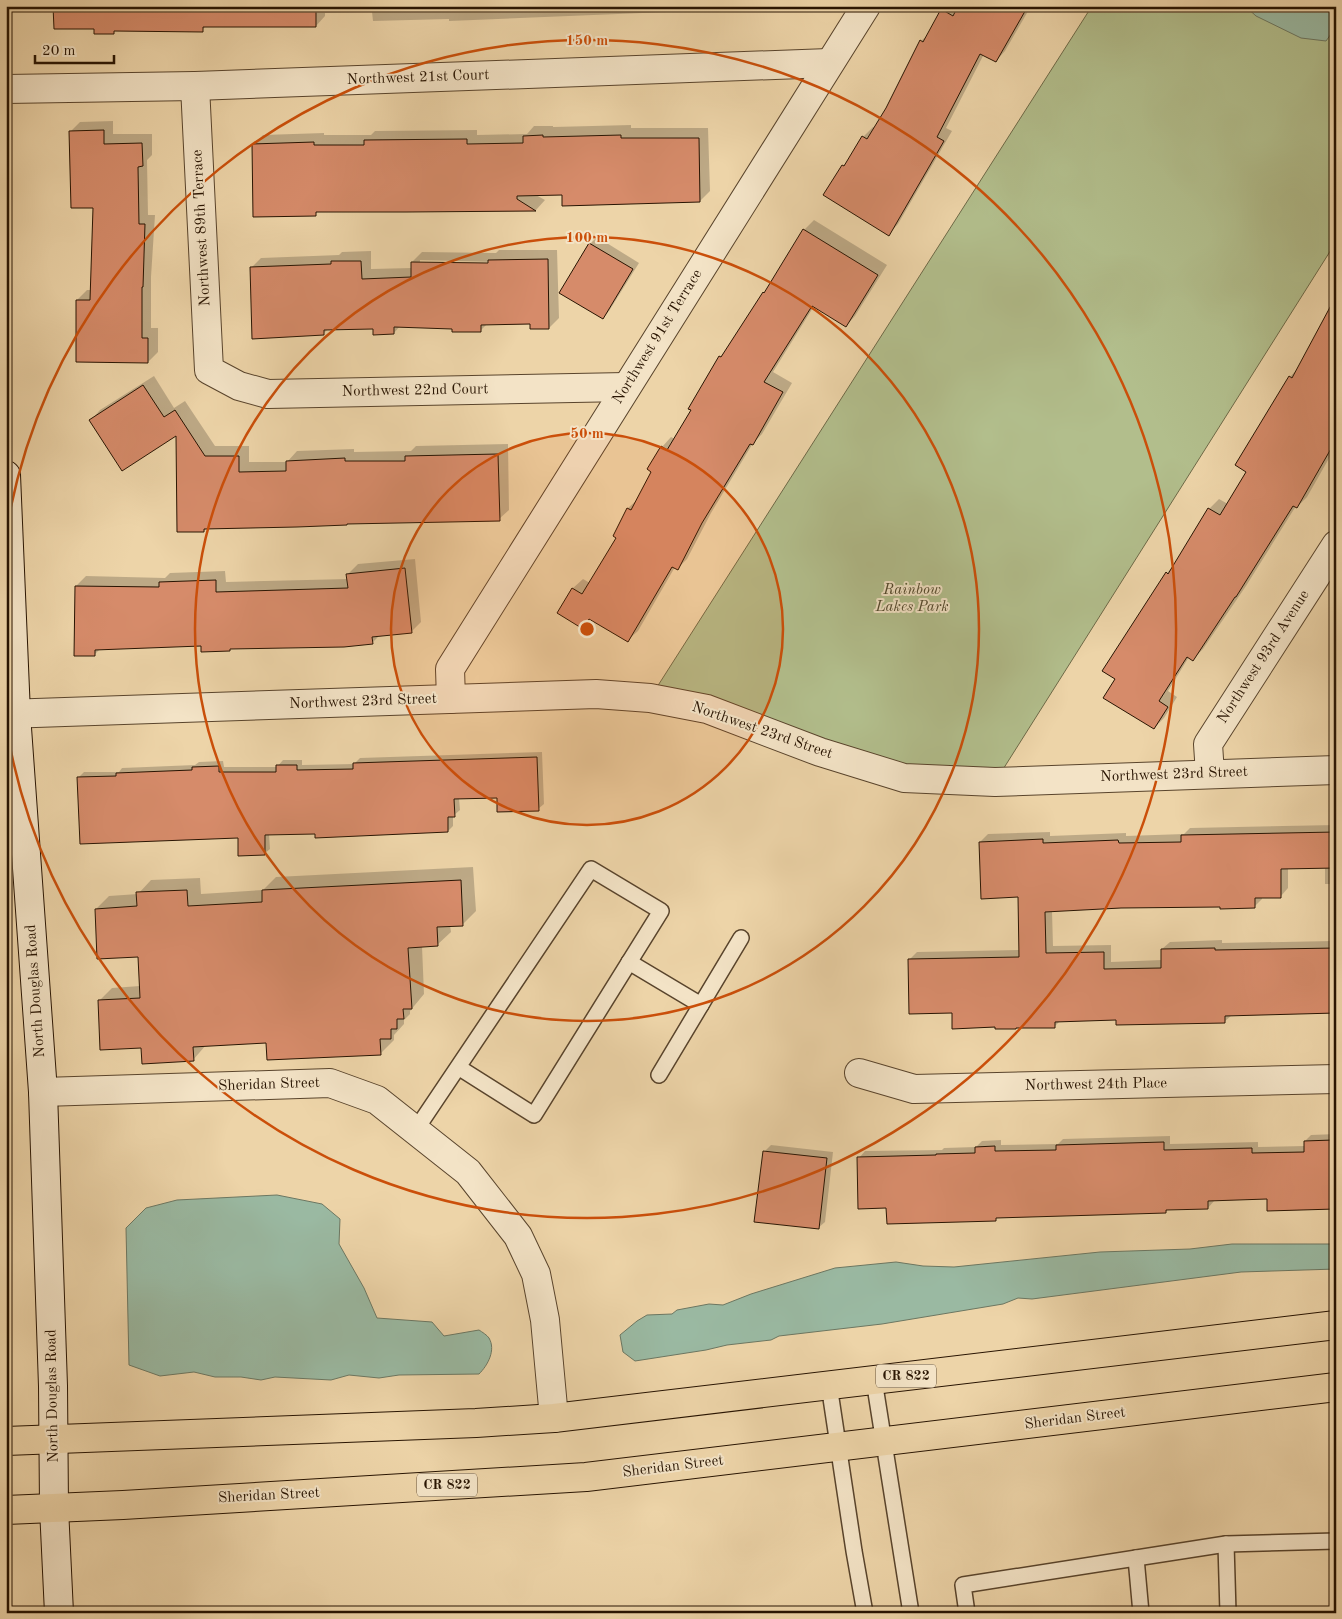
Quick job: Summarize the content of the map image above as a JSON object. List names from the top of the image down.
{
  "streets": {
    "main road": ["Sheridan Street", "CR 822"],
    "street": [
      "Northwest 21st Court",
      "Northwest 89th Terrace",
      "Northwest 91st Terrace",
      "Northwest 22nd Court",
      "Northwest 93rd Avenue",
      "Northwest 23rd Street",
      "North Douglas Road",
      "Northwest 24th Place"
    ]
  },
  "crossings": [
    ["Northwest 21st Court", "Northwest 89th Terrace"],
    ["Northwest 21st Court", "Northwest 91st Terrace"],
    ["Northwest 89th Terrace", "Northwest 22nd Court"],
    ["Northwest 91st Terrace", "Northwest 22nd Court"],
    ["Northwest 91st Terrace", "Northwest 23rd Street"],
    ["Northwest 93rd Avenue", "Northwest 23rd Street"],
    ["Northwest 23rd Street", "North Douglas Road"],
    ["North Douglas Road", "Sheridan Street"],
    ["North Douglas Road", "CR 822"],
    ["Sheridan Street", "CR 822"]
  ],
  "parks": ["Rainbow Lakes Park"],
  "scale_bar": "20 m",
  "rings": ["150 m", "100 m", "50 m"]
}
